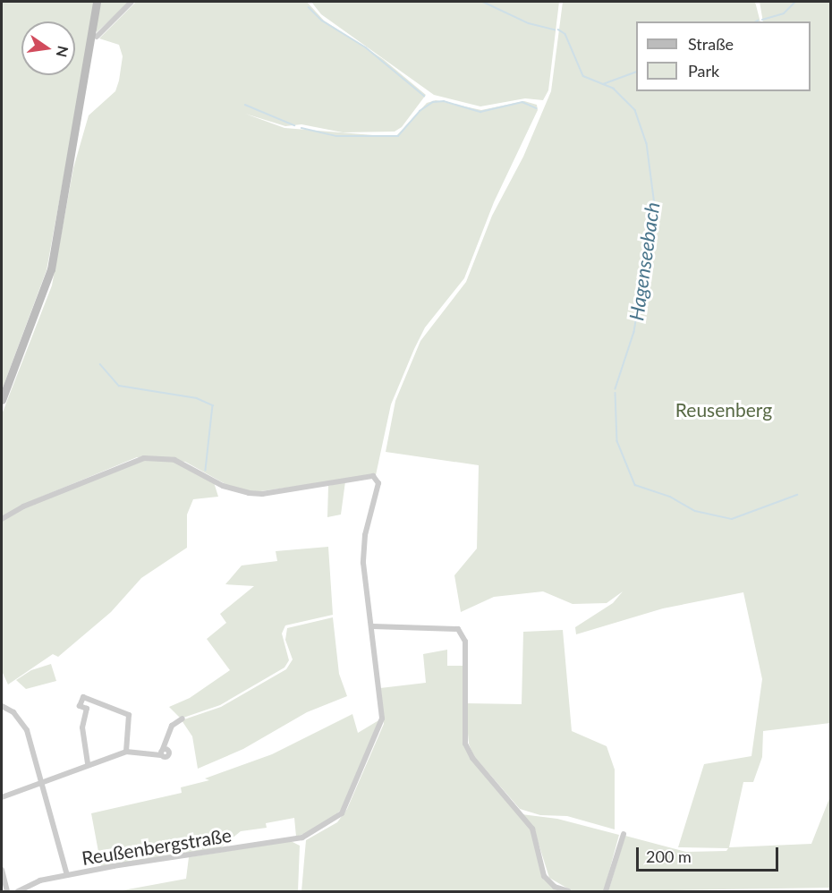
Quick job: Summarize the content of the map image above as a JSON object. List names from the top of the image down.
{
  "streets": {
    "street": ["Reußenbergstraße"]
  },
  "water": ["Hagenseebach"],
  "parks": ["Reusenberg"],
  "legend": ["Straße", "Park"],
  "scale_bar": "200 m",
  "north": "right"
}
